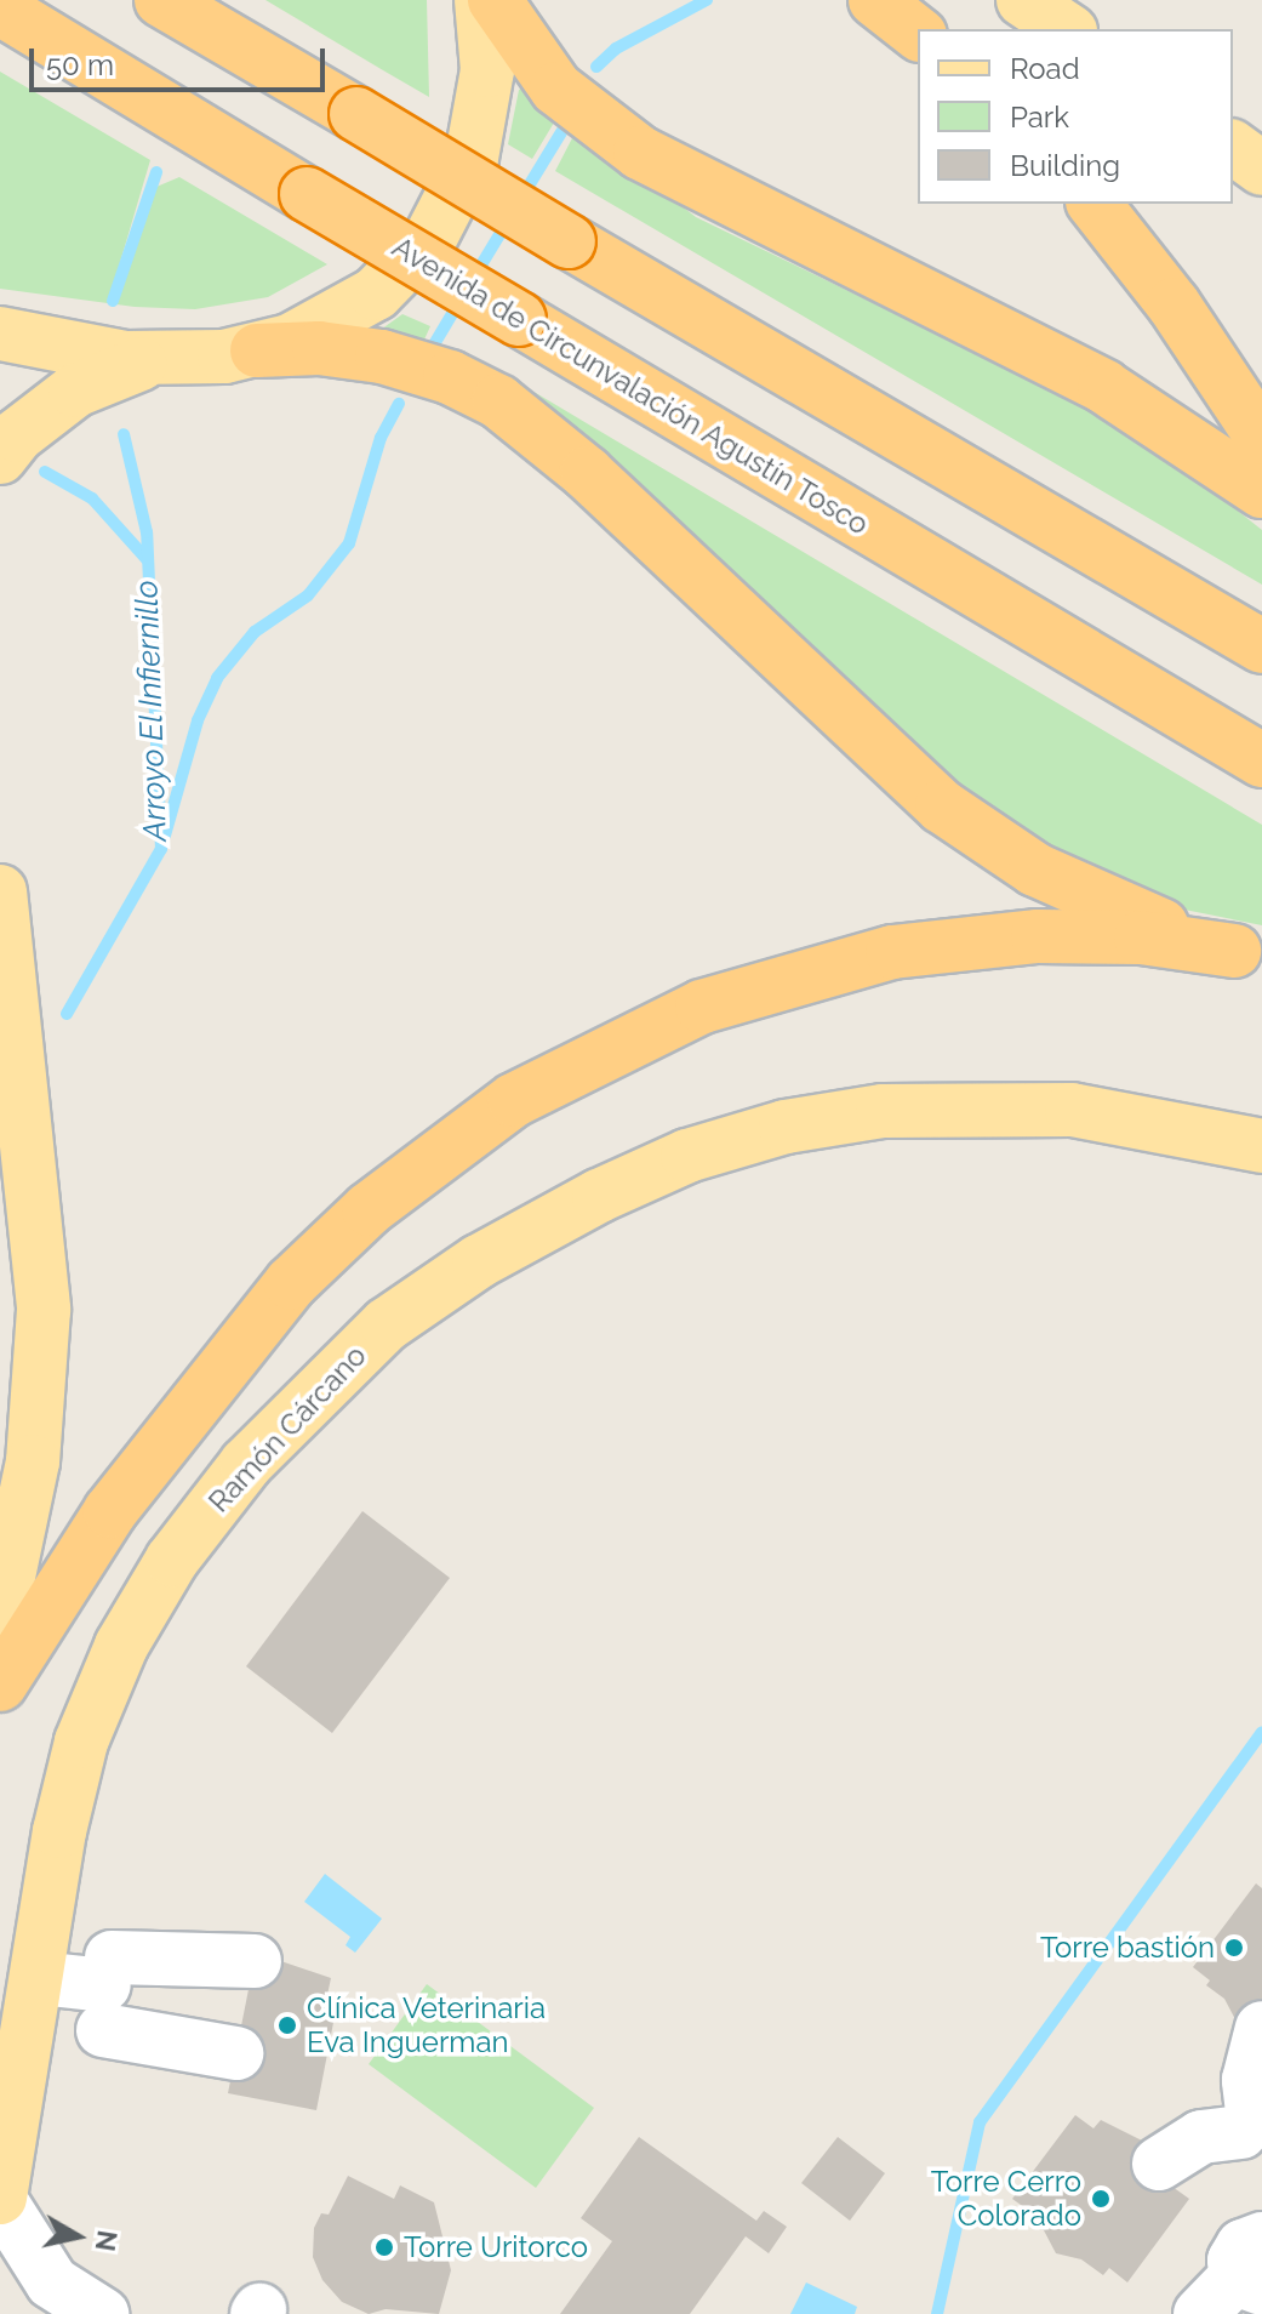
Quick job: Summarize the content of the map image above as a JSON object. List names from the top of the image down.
{
  "streets": {
    "highway": ["Avenida de Circunvalación Agustín Tosco"],
    "main road": ["Ramón Cárcano"]
  },
  "water": ["Arroyo El Infiernillo"],
  "places": [
    "Torre bastión",
    "Clínica Veterinaria Eva Inguerman",
    "Torre Cerro Colorado",
    "Torre Uritorco"
  ],
  "legend": ["Road", "Park", "Building"],
  "scale_bar": "50 m",
  "north": "right"
}
